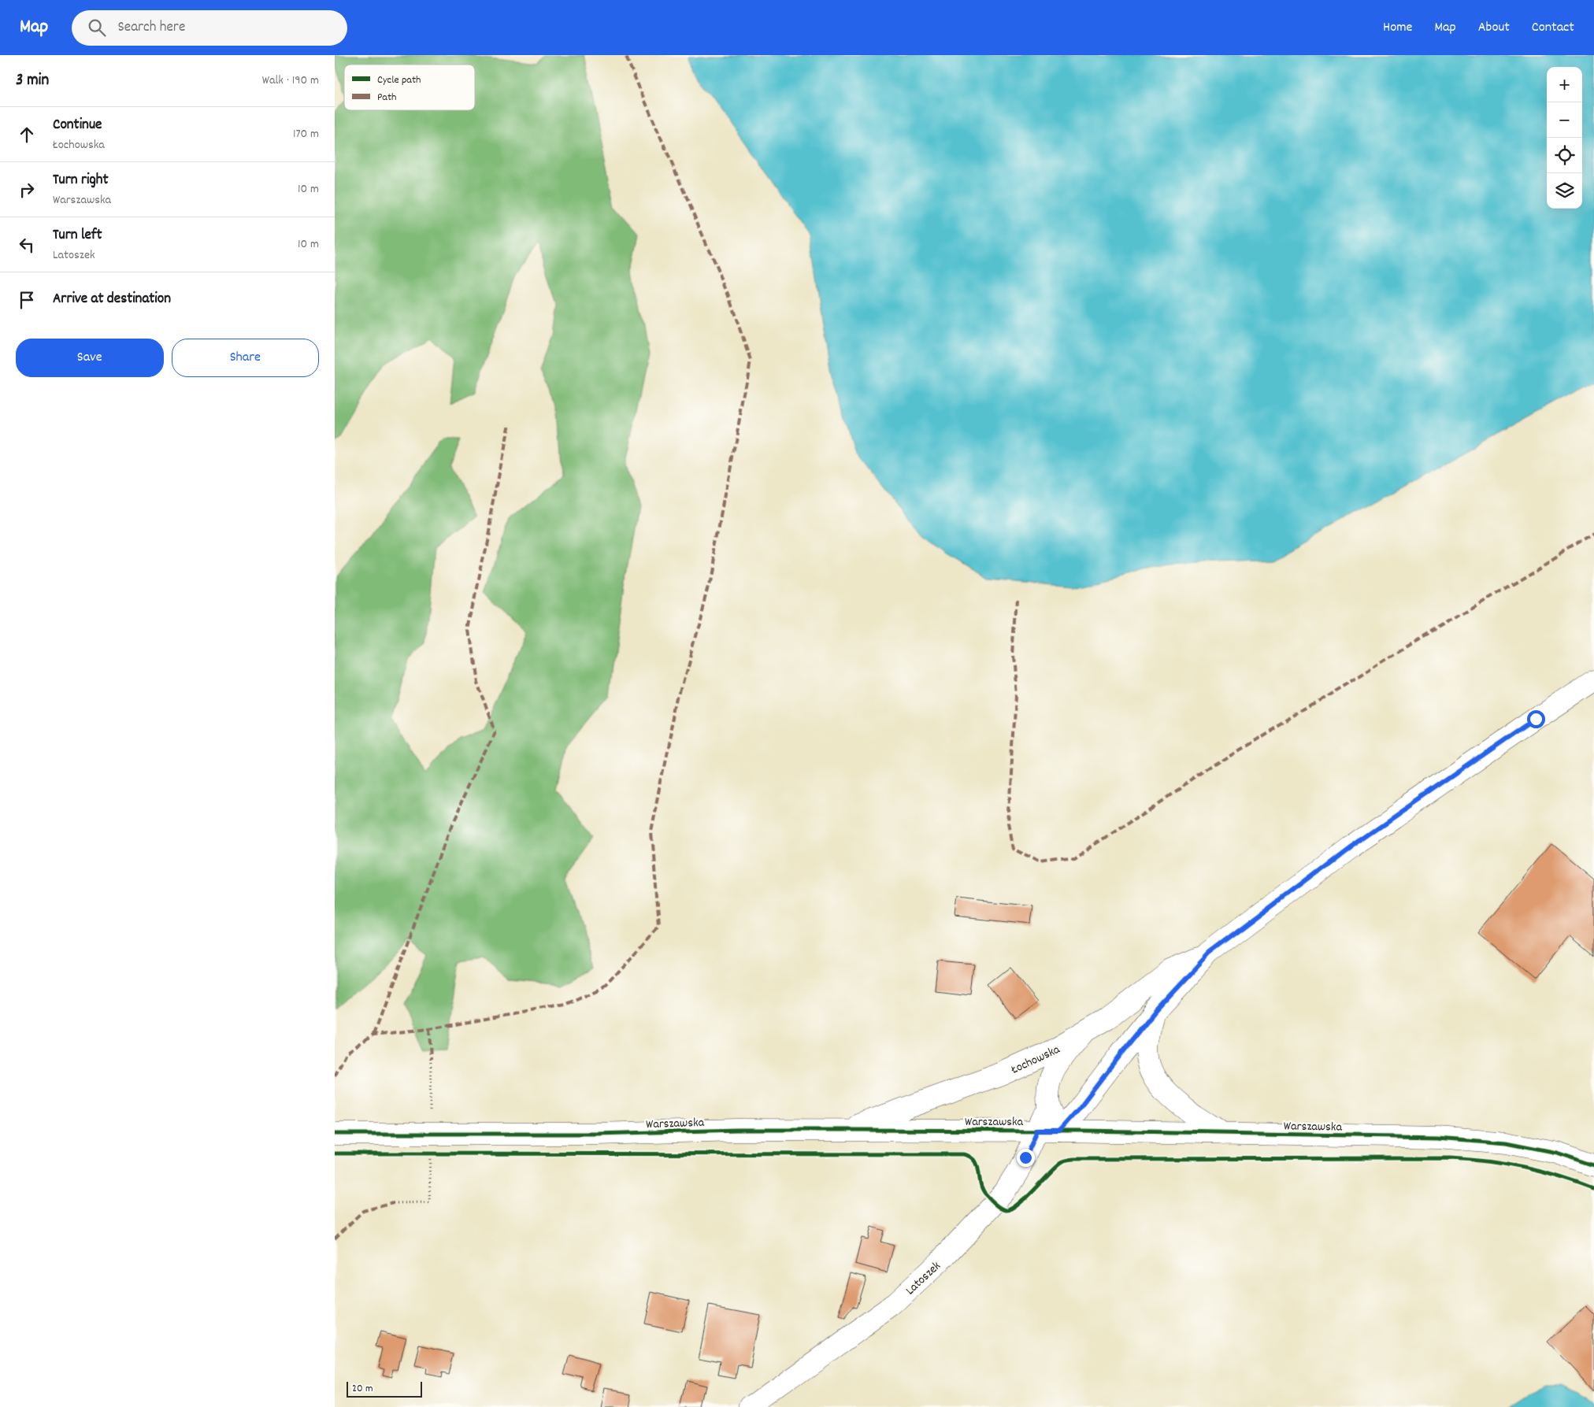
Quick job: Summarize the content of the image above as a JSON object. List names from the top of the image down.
{
  "streets": {
    "main road": ["Łochowska", "Warszawska", "Latoszek"]
  },
  "crossings": [
    ["Łochowska", "Warszawska"],
    ["Warszawska", "Latoszek"]
  ],
  "legend": ["Cycle path", "Path"],
  "scale_bar": "20 m",
  "page": {
    "header": "Map",
    "search": "Search here",
    "nav": [
      "Home",
      "Map",
      "About",
      "Contact"
    ],
    "heading": ["3 min", "Walk · 190 m"],
    "map_buttons": ["+", "−"],
    "list": [
      ["Continue", "Łochowska", "170 m"],
      ["Turn right", "Warszawska", "10 m"],
      ["Turn left", "Latoszek", "10 m"],
      "Arrive at destination"
    ],
    "buttons": ["Save", "Share"],
    "scale": "20 m"
  }
}
